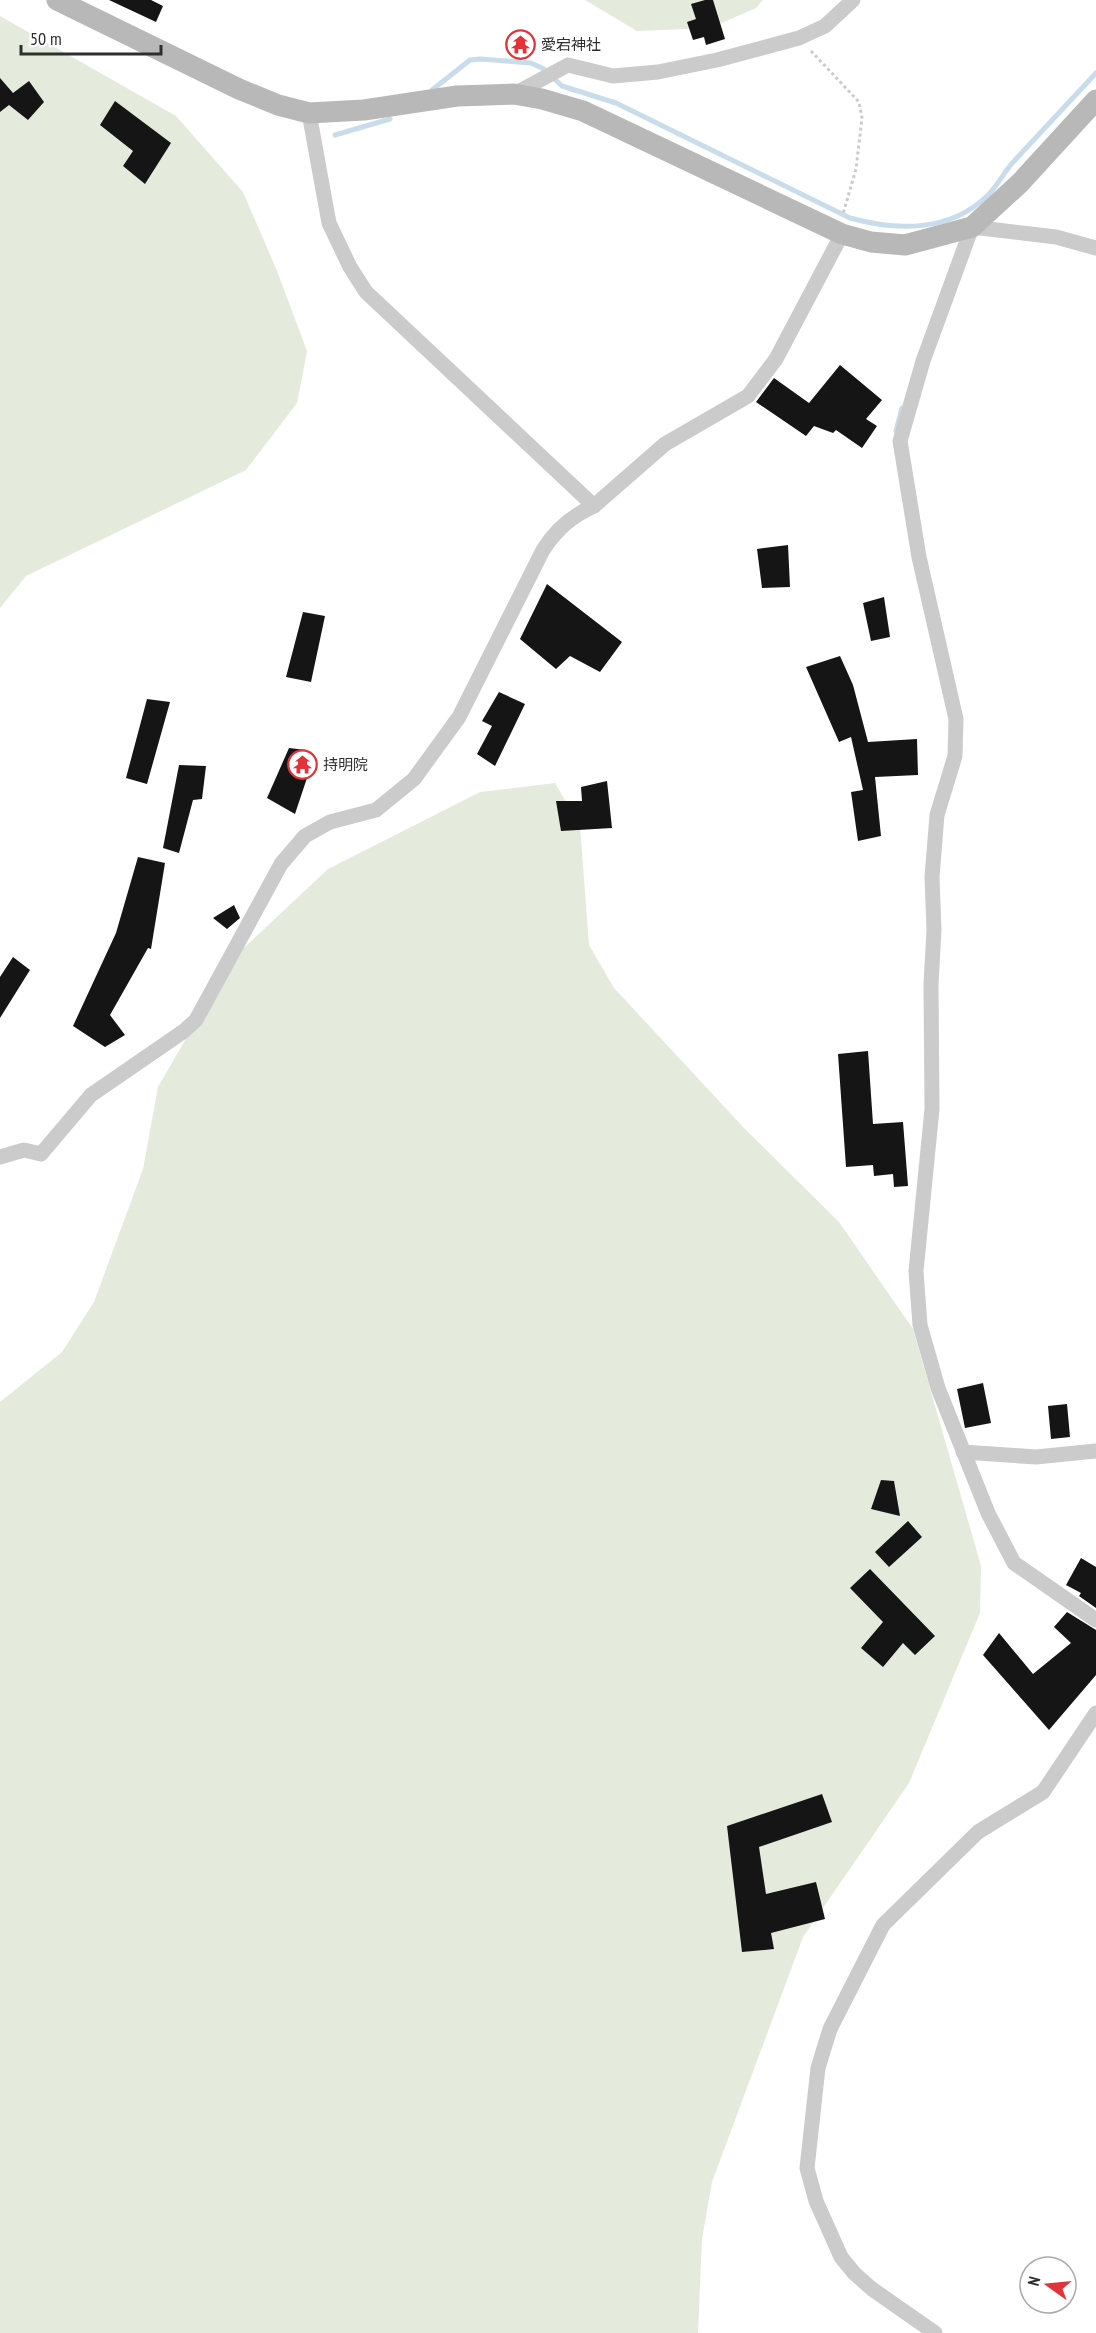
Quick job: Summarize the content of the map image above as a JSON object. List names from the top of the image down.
{
  "places": {
    "temple": ["愛宕神社", "持明院"]
  },
  "scale_bar": "50 m",
  "north": "left"
}
